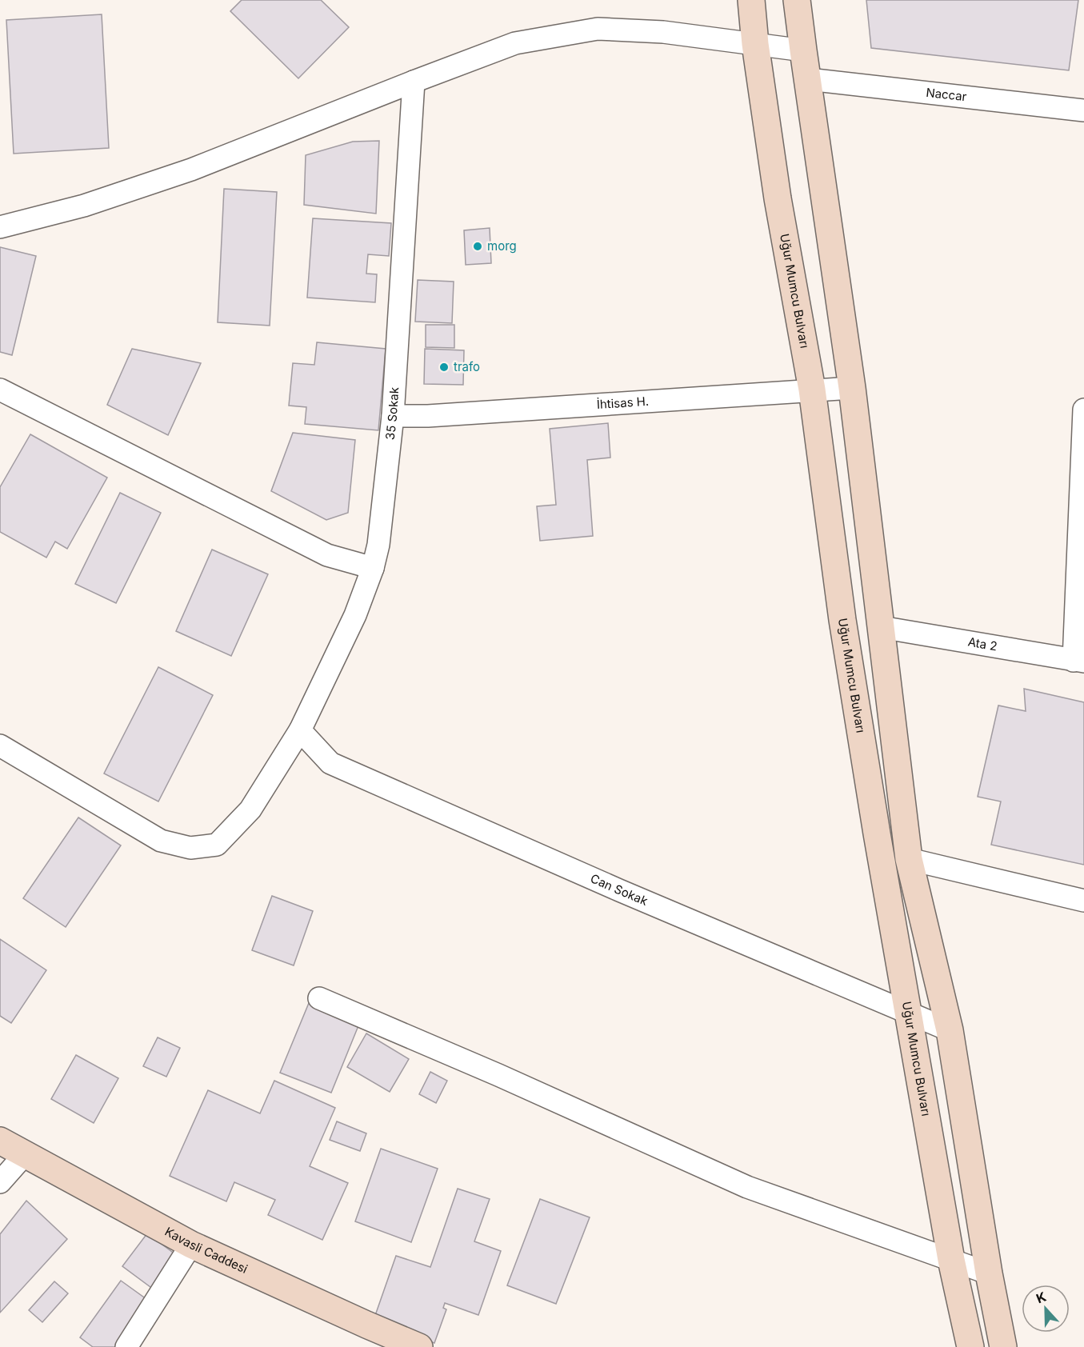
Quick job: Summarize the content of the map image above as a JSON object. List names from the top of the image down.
{
  "streets": {
    "street": [
      "Naccar",
      "Uğur Mumcu Bulvarı",
      "İhtisas H.",
      "35 Sokak",
      "Ata 2",
      "Can Sokak",
      "Kavasli Caddesi"
    ]
  },
  "crossings": [
    ["Uğur Mumcu Bulvarı", "İhtisas H."],
    ["Uğur Mumcu Bulvarı", "Can Sokak"],
    ["İhtisas H.", "35 Sokak"],
    ["35 Sokak", "Can Sokak"]
  ],
  "places": ["morg", "trafo"],
  "north": "top"
}
